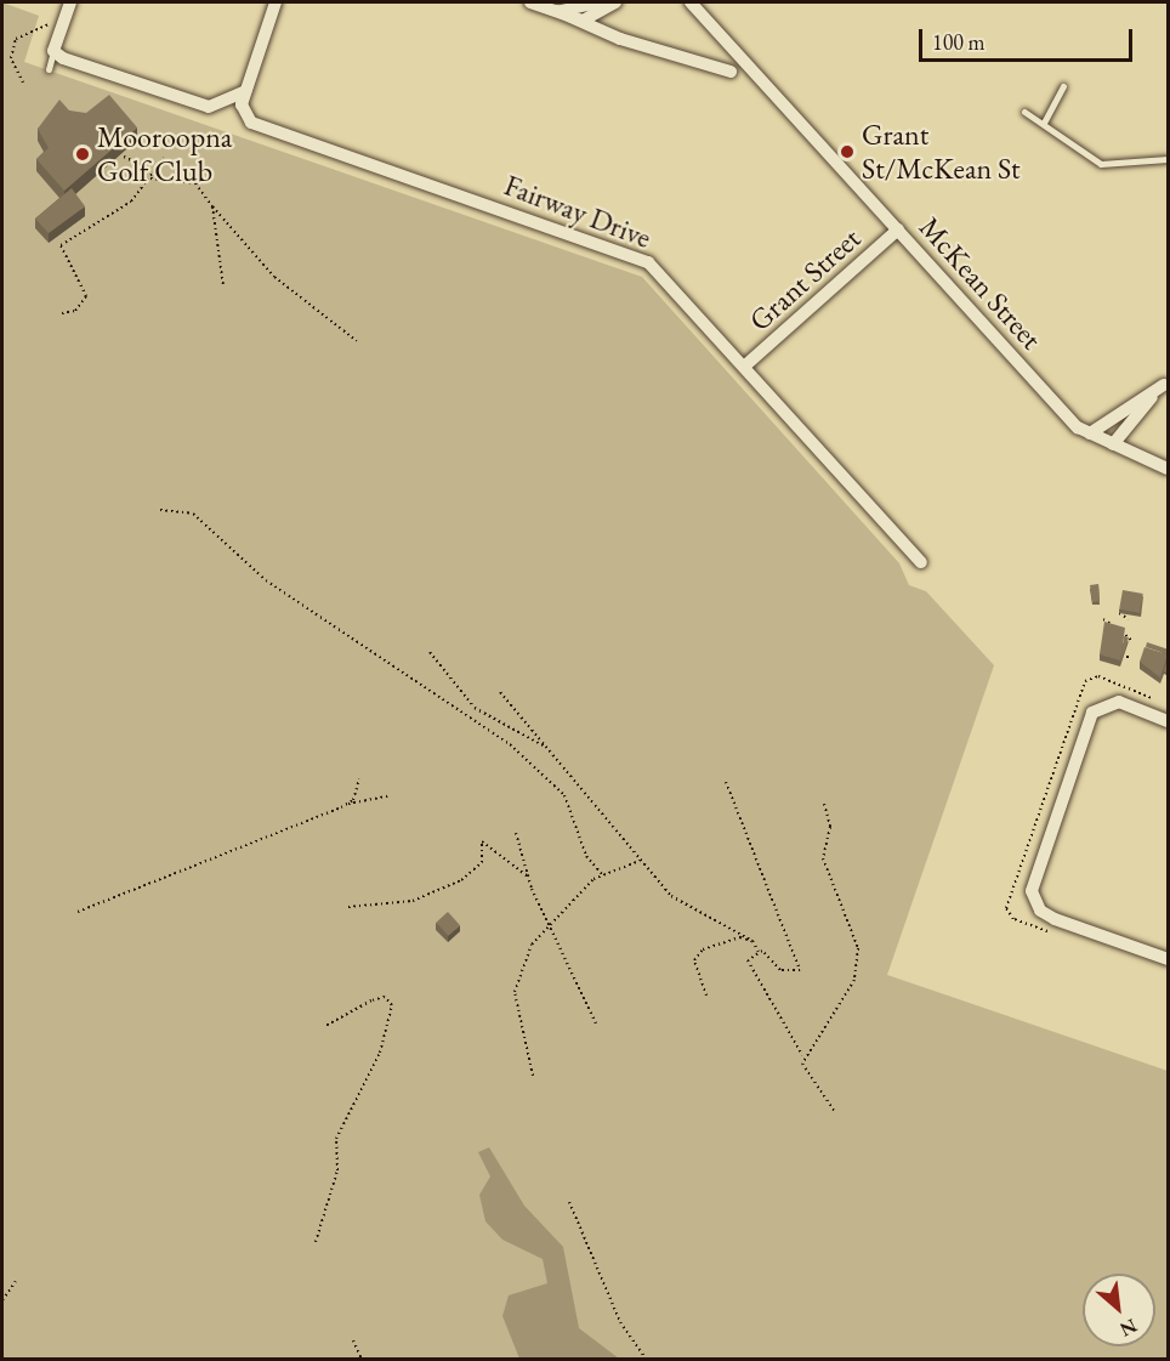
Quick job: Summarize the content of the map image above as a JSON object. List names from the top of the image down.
{
  "streets": {
    "street": ["Fairway Drive", "Grant Street", "McKean Street"]
  },
  "crossings": [
    ["Fairway Drive", "Grant Street"],
    ["Grant Street", "McKean Street"]
  ],
  "places": ["Grant St/McKean St", "Mooroopna Golf Club"],
  "scale_bar": "100 m",
  "north": "bottom right"
}
